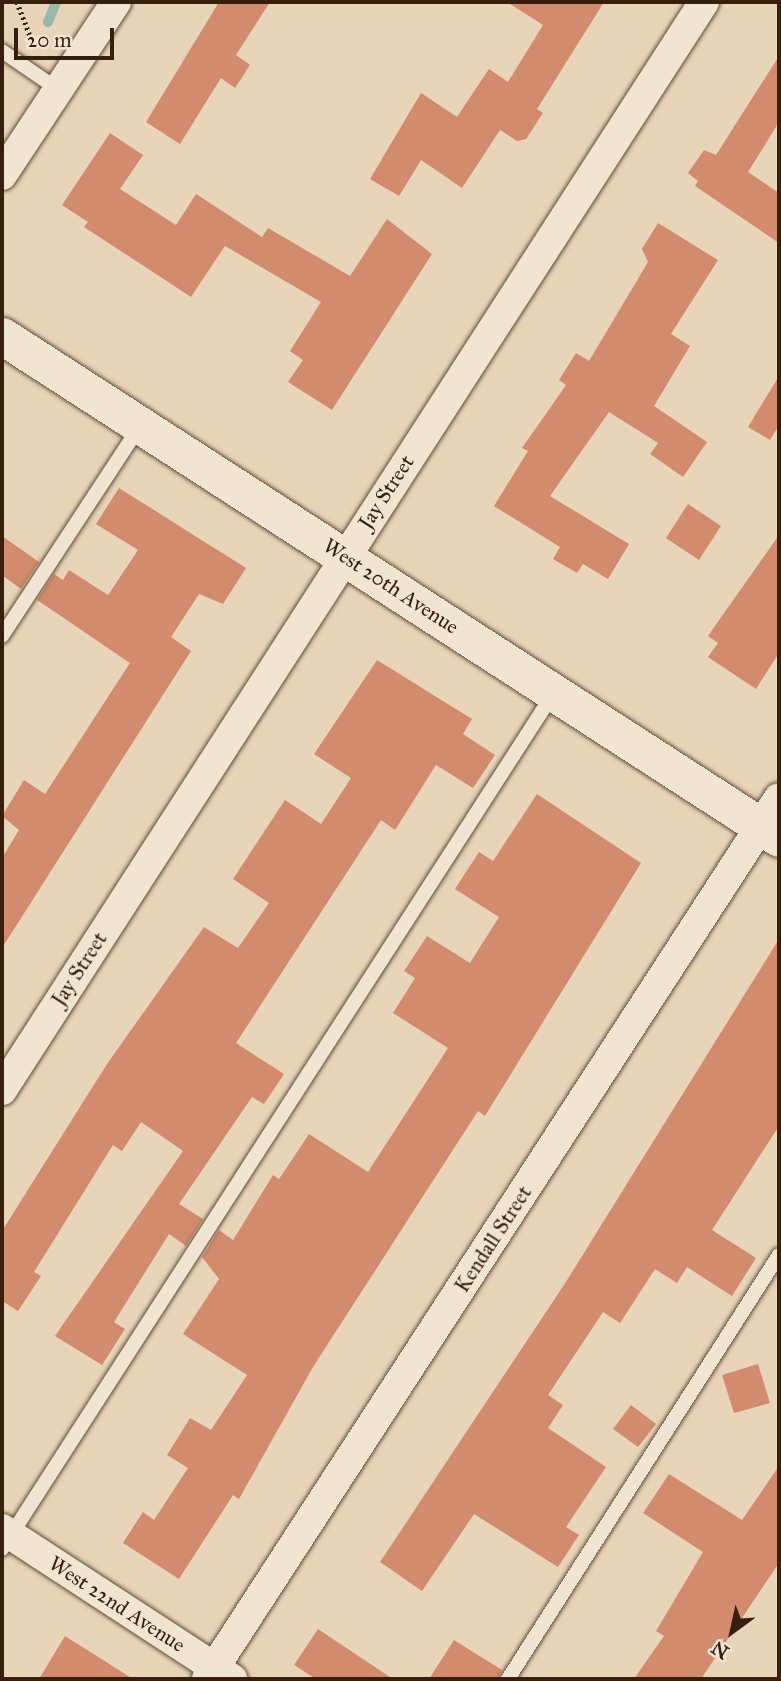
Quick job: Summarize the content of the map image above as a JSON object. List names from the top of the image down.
{
  "streets": {
    "street": [
      "Jay Street",
      "West 20th Avenue",
      "Kendall Street",
      "West 22nd Avenue"
    ]
  },
  "crossings": [
    ["Jay Street", "West 20th Avenue"],
    ["West 20th Avenue", "Kendall Street"],
    ["Kendall Street", "West 22nd Avenue"]
  ],
  "scale_bar": "20 m",
  "north": "bottom left"
}
